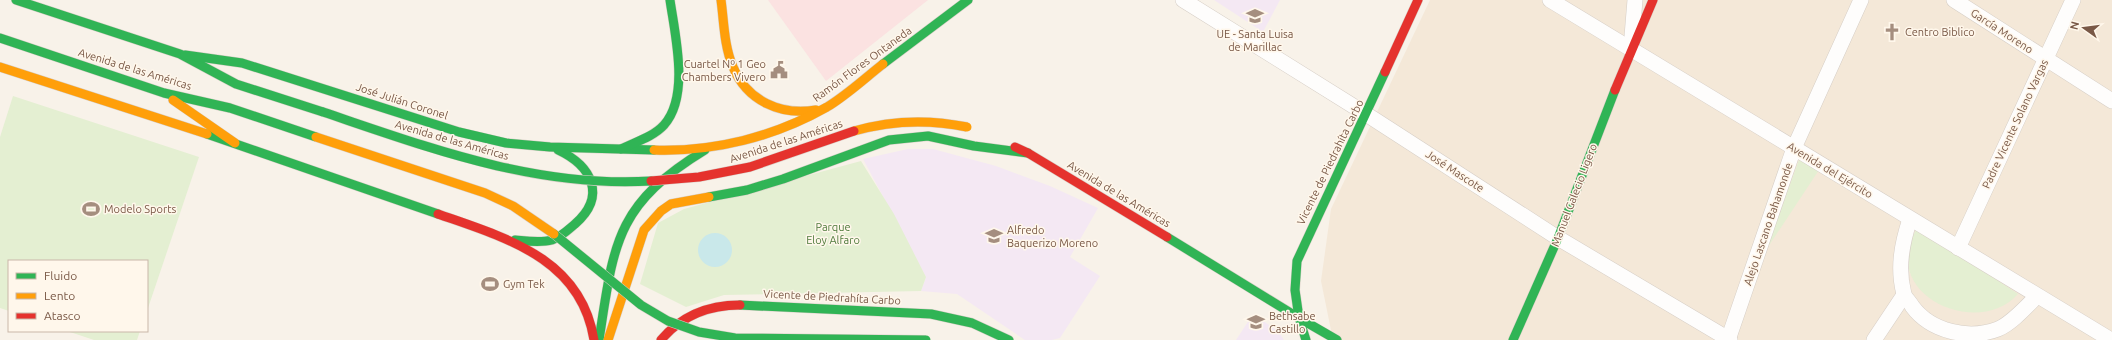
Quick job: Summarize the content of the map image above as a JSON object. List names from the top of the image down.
{
  "streets": {
    "main road": [
      "Ramón Flores Ontaneda",
      "Avenida de las Américas",
      "José Julián Coronel",
      "Vicente de Piedrahíta Carbo",
      "Manuel Galecio Ligero"
    ],
    "street": [
      "García Moreno",
      "Padre Vicente Solano Vargas",
      "Avenida del Ejército",
      "José Mascote",
      "Alejo Lascano Bahamonde"
    ]
  },
  "crossings": [
    ["García Moreno", "Padre Vicente Solano Vargas"],
    ["Ramón Flores Ontaneda", "José Julián Coronel"],
    ["Avenida de las Américas", "José Julián Coronel"],
    ["Avenida de las Américas", "Vicente de Piedrahíta Carbo"],
    ["Padre Vicente Solano Vargas", "Avenida del Ejército"],
    ["Vicente de Piedrahíta Carbo", "José Mascote"],
    ["Avenida del Ejército", "Manuel Galecio Ligero"],
    ["Avenida del Ejército", "Alejo Lascano Bahamonde"],
    ["José Mascote", "Manuel Galecio Ligero"],
    ["José Mascote", "Alejo Lascano Bahamonde"]
  ],
  "parks": ["Parque Eloy Alfaro"],
  "places": {
    "school or university": ["UE - Santa Luisa de Marillac", "Alfredo Baquerizo Moreno", "Bethsabe Castillo"],
    "church": ["Centro Biblico"],
    "public building": ["Cuartel Nº 1 Geo Chambers Vivero"],
    "sports": ["Modelo Sports", "Gym Tek"]
  },
  "legend": ["Fluido", "Lento", "Atasco"],
  "north": "left"
}
